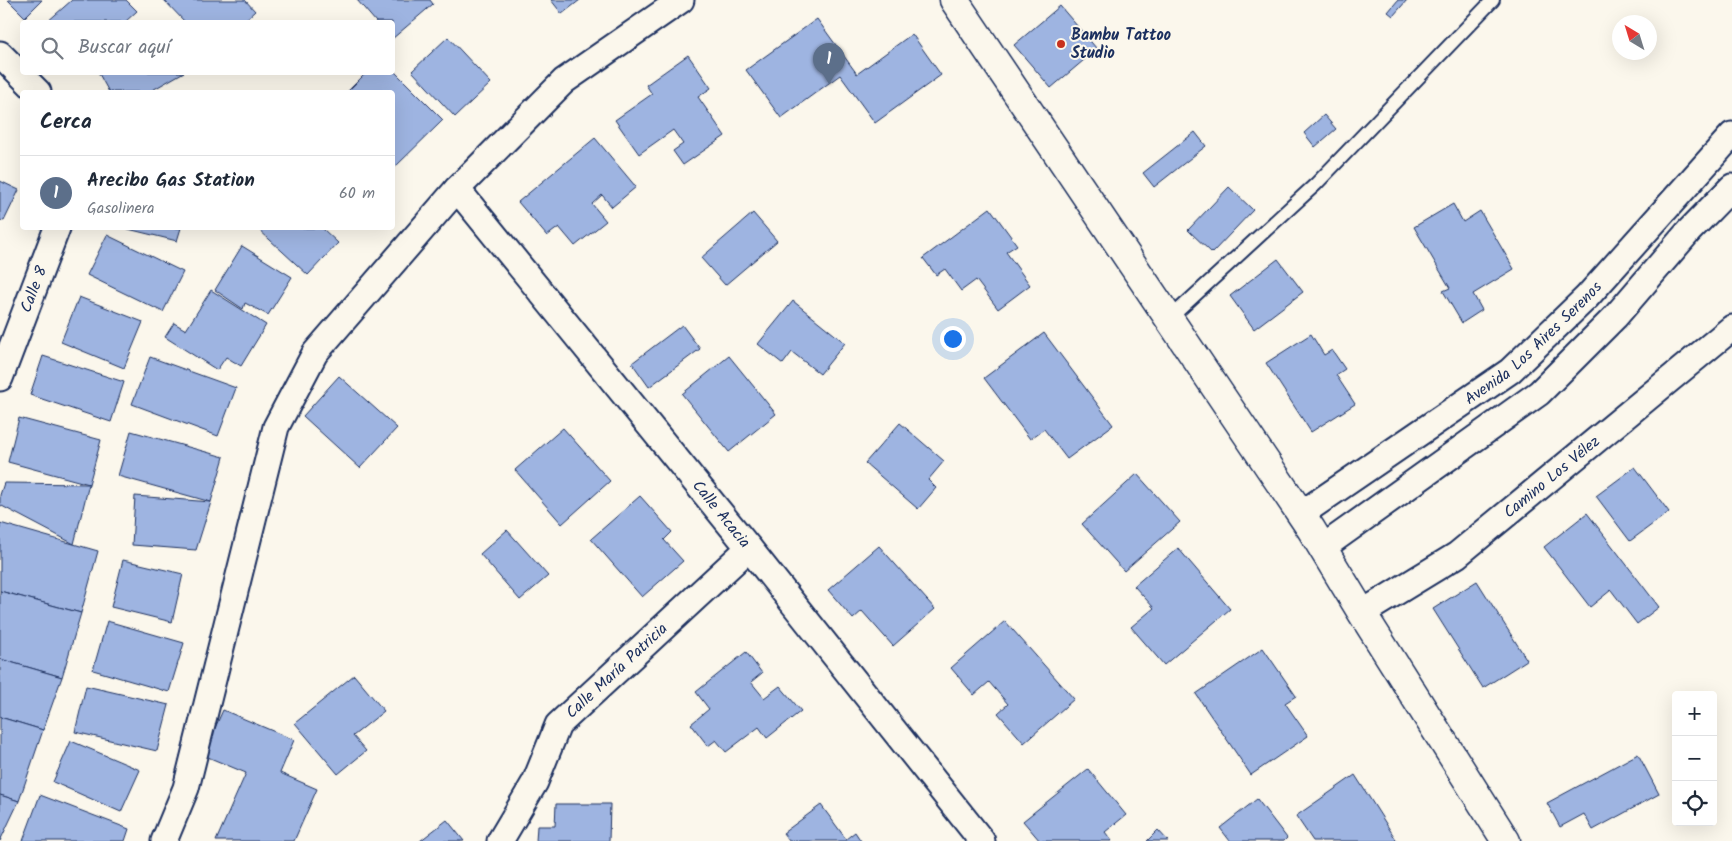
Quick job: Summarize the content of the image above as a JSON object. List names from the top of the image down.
{
  "streets": {
    "street": [
      "Calle 8",
      "Avenida Los Aires Serenos",
      "Camino Los Vélez",
      "Calle Acacia",
      "Calle María Patricia"
    ]
  },
  "crossings": [
    ["Calle Acacia", "Calle María Patricia"]
  ],
  "places": ["Bambu Tattoo Studio"],
  "north": "top left",
  "page": {
    "search": "Buscar aquí",
    "pins": "1",
    "heading": "Cerca",
    "list": [
      {
        "mark": "1",
        "name": "Arecibo Gas Station",
        "note": "Gasolinera",
        "value": "60 m"
      }
    ],
    "map_buttons": ["+", "−"]
  }
}
